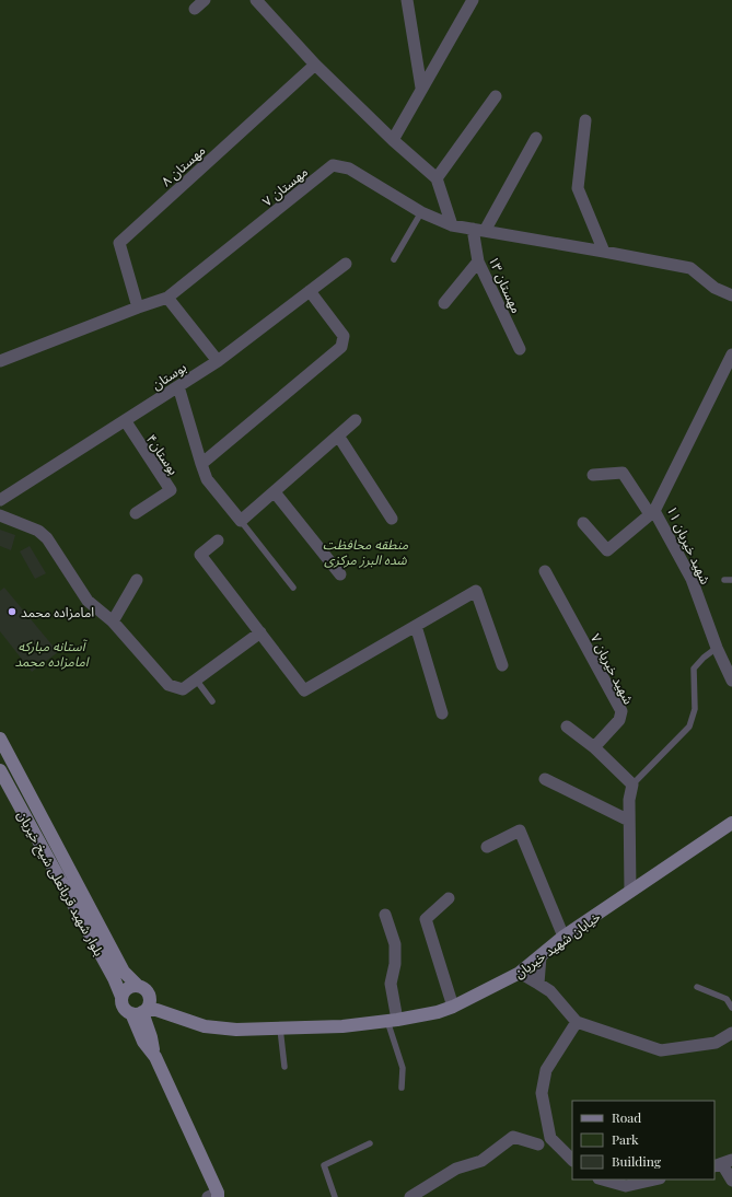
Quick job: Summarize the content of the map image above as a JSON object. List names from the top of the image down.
{
  "streets": {
    "street": [
      "مهستان ۸",
      "مهستان ۷",
      "مهستان ۱۳",
      "بوستان",
      "بوستان۴",
      "شهید خیریان ۱۱",
      "شهید خیریان ۷",
      "بلوار شهید قربانعلی شیخ خیریان",
      "خیابان شهید خیریان"
    ]
  },
  "crossings": [
    ["مهستان ۸", "مهستان ۷"],
    ["مهستان ۷", "مهستان ۱۳"],
    ["بوستان", "بوستان۴"]
  ],
  "parks": ["منطقه محافظت شده البرز مرکزی", "آستانه مبارکه امامزاده محمد"],
  "places": ["امامزاده محمد"],
  "legend": ["Road", "Park", "Building"]
}
